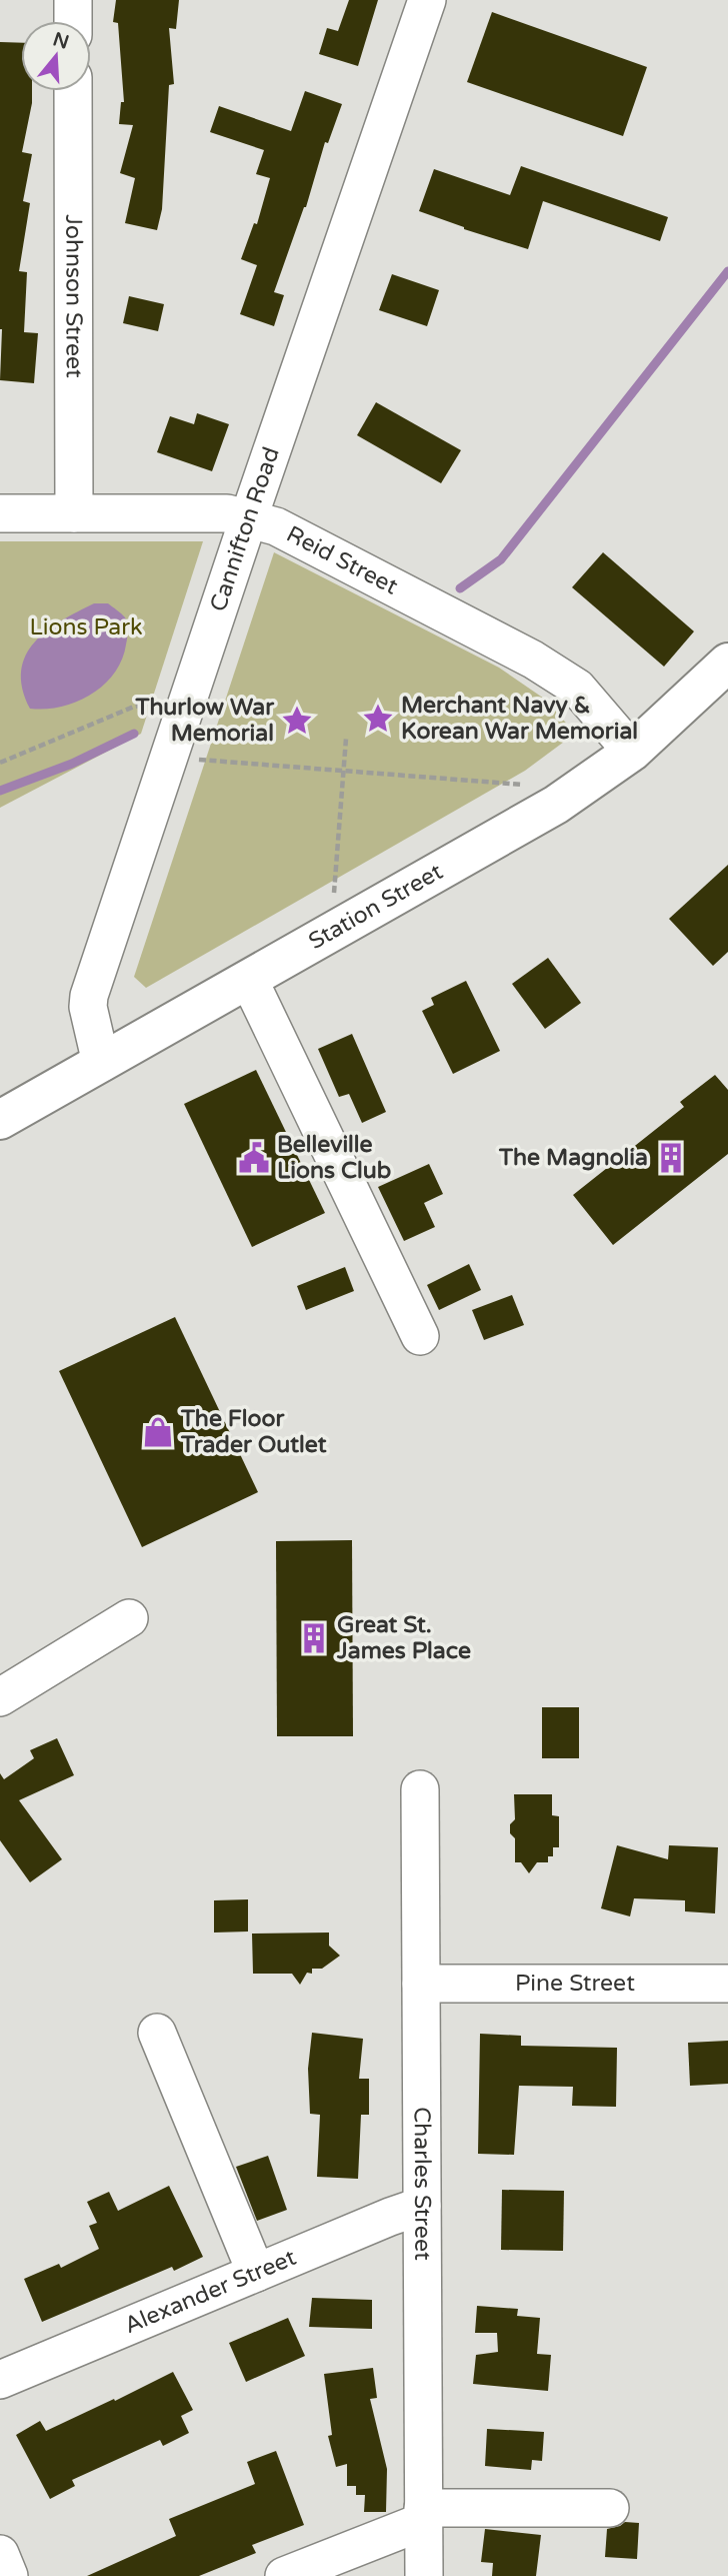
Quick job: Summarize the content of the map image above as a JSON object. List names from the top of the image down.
{
  "streets": {
    "main road": ["Station Street"],
    "street": [
      "Johnson Street",
      "Cannifton Road",
      "Reid Street",
      "Pine Street",
      "Charles Street",
      "Alexander Street"
    ]
  },
  "crossings": [
    ["Johnson Street", "Reid Street"],
    ["Cannifton Road", "Reid Street"],
    ["Cannifton Road", "Station Street"],
    ["Reid Street", "Station Street"],
    ["Pine Street", "Charles Street"],
    ["Charles Street", "Alexander Street"]
  ],
  "parks": ["Lions Park"],
  "places": {
    "place": ["Merchant Navy & Korean War Memorial", "Thurlow War Memorial"],
    "public building": ["Belleville Lions Club"],
    "building": ["The Magnolia", "Great St. James Place"],
    "shop": ["The Floor Trader Outlet"]
  },
  "north": "top"
}
